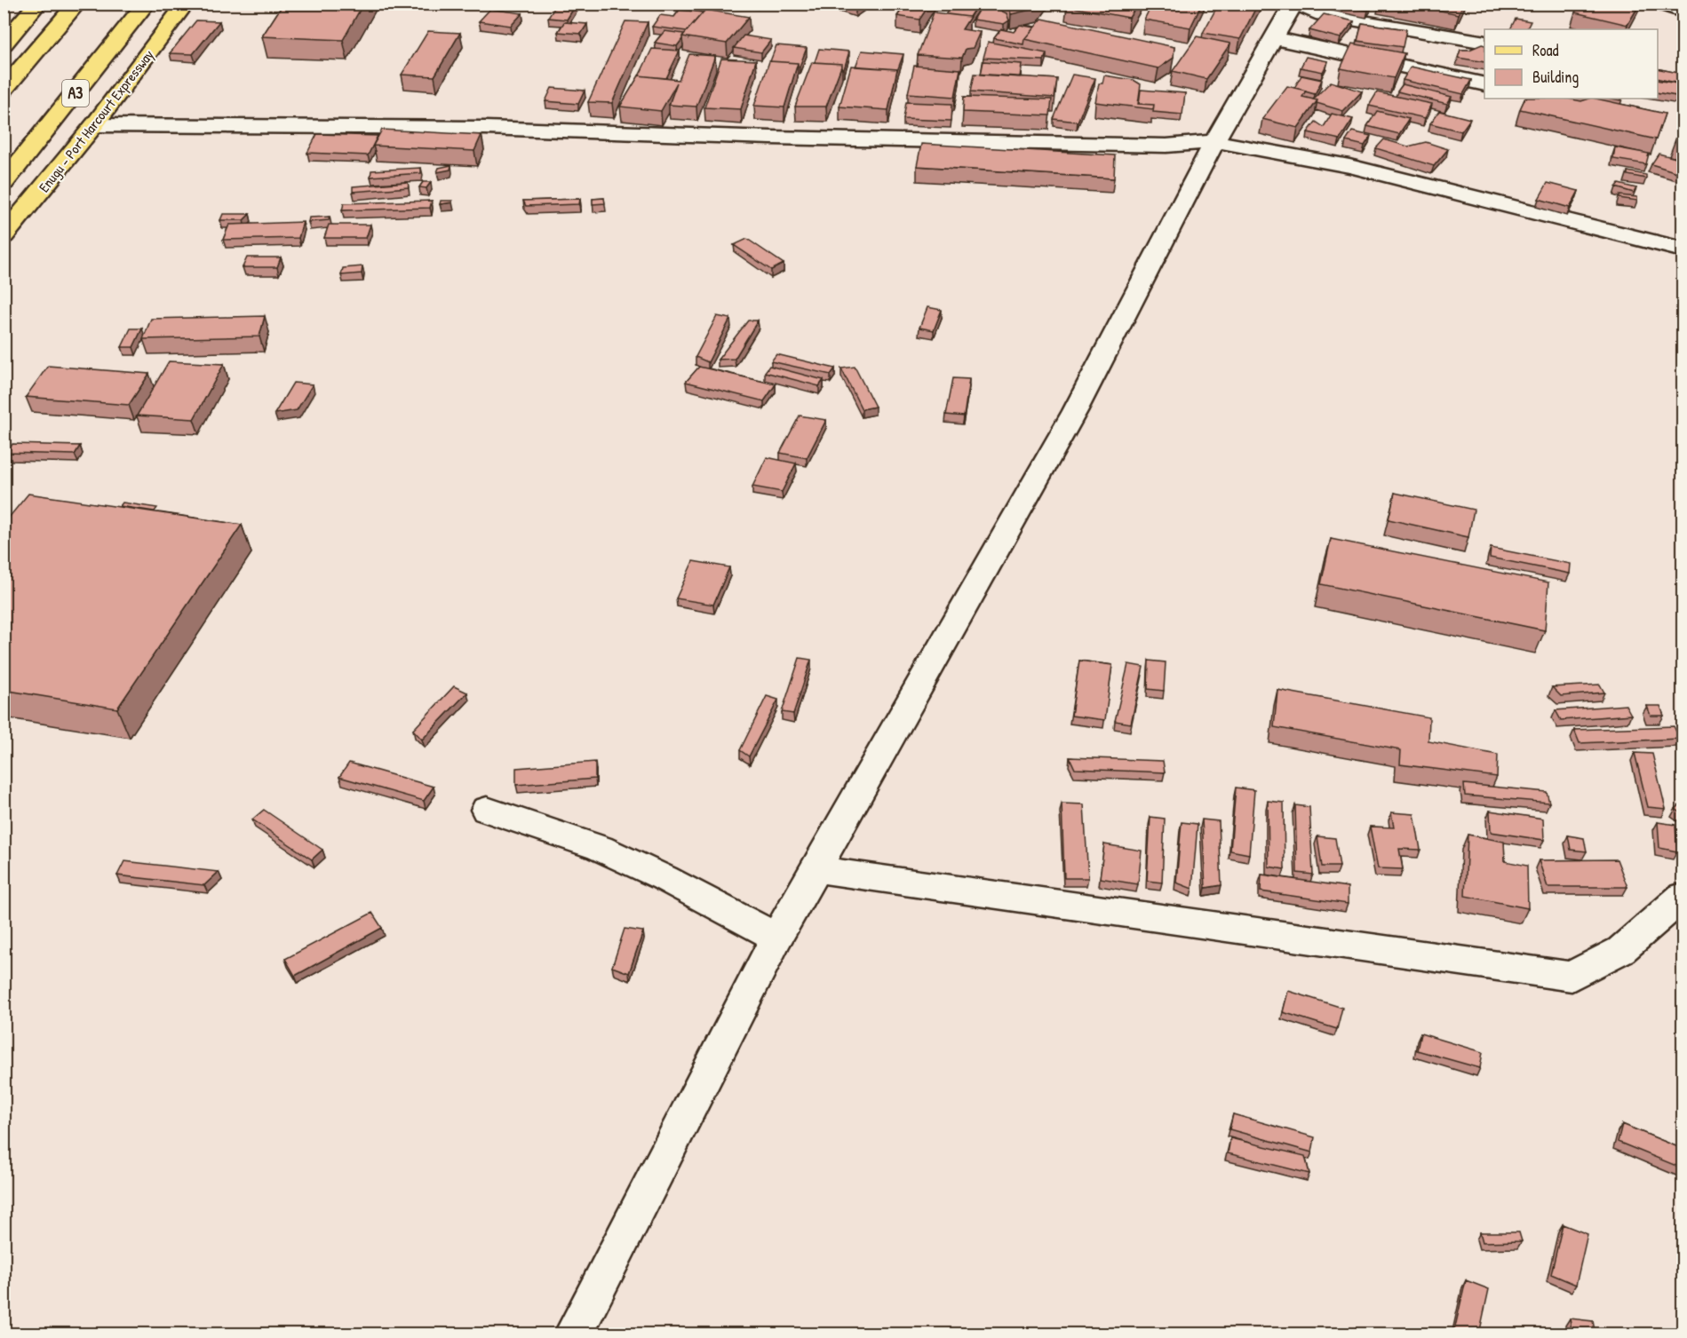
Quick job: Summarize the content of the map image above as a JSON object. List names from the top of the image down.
{
  "streets": {
    "main road": ["A3", "Enugu - Port Harcourt Expressway"]
  },
  "legend": ["Road", "Building"]
}
